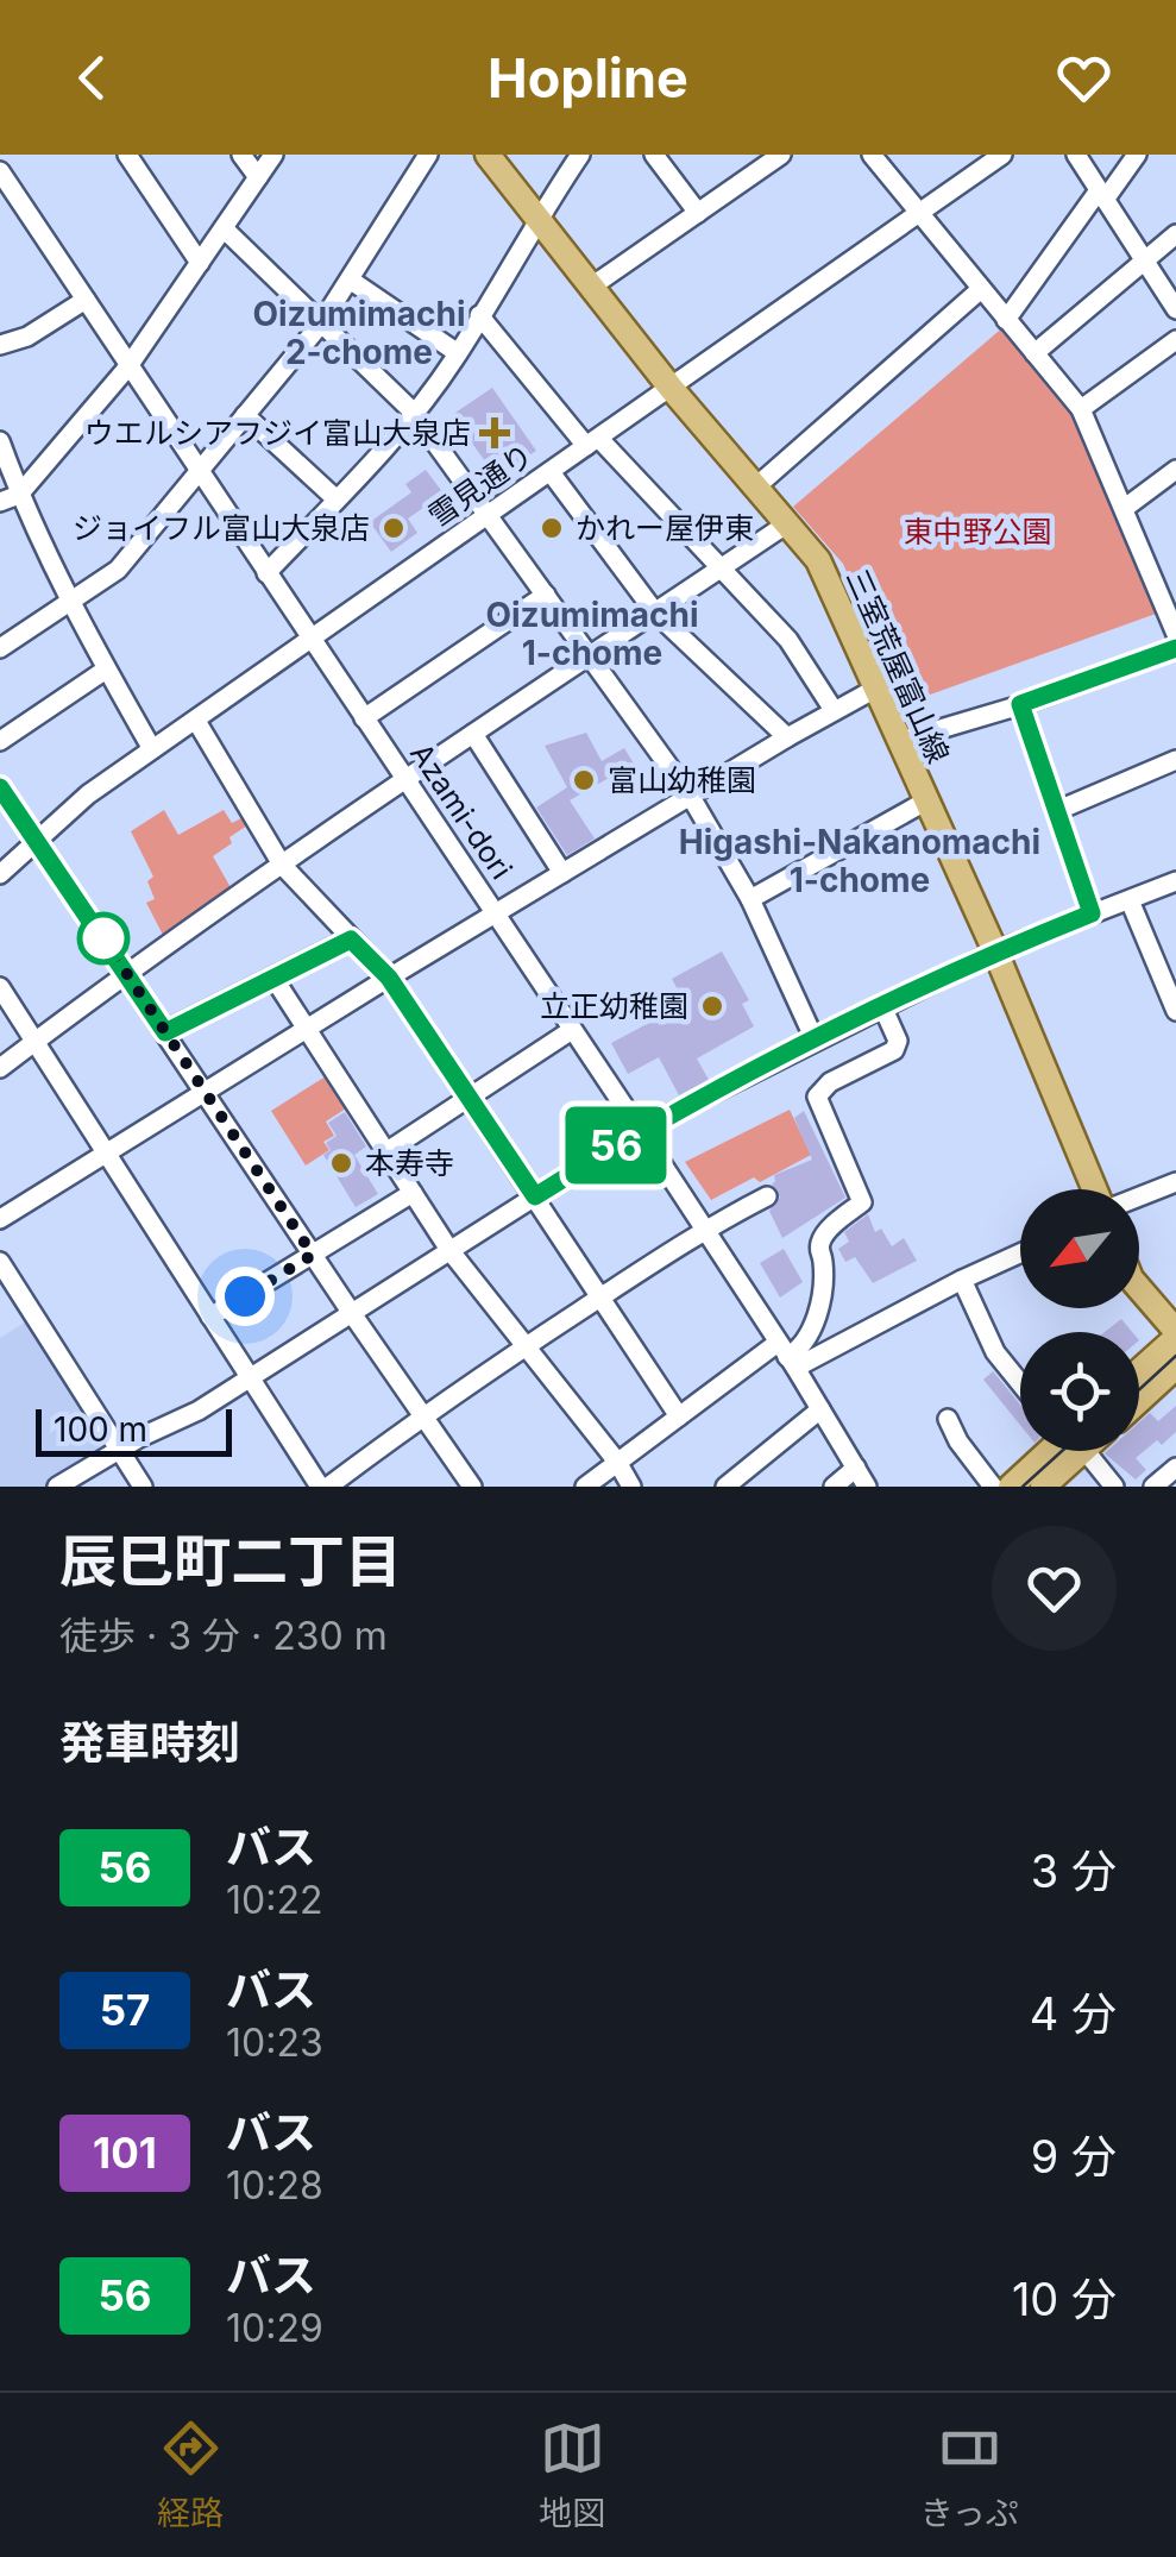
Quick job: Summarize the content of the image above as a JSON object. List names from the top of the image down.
{
  "streets": {
    "main road": ["三室荒屋富山線"],
    "street": ["雪見通り", "Azami-dori"]
  },
  "crossings": [
    ["雪見通り", "三室荒屋富山線"],
    ["雪見通り", "Azami-dori"]
  ],
  "districts": ["Oizumimachi 2-chome", "Oizumimachi 1-chome", "Higashi-Nakanomachi 1-chome"],
  "parks": ["東中野公園"],
  "places": {
    "health": ["ウエルシアフジイ富山大泉店"],
    "other": [
      "ジョイフル富山大泉店",
      "かれー屋伊東",
      "富山幼稚園",
      "立正幼稚園",
      "本寿寺"
    ]
  },
  "lines": ["bus line 56"],
  "scale_bar": "100 m",
  "north": "bottom left",
  "page": {
    "header": "Hopline",
    "on_map": "56",
    "scale": "100 m",
    "heading": [
      ["辰巳町二丁目", "徒歩 · 3 分 · 230 m"],
      "発車時刻"
    ],
    "list": [
      {
        "mark": "56",
        "name": "バス",
        "note": "10:22",
        "value": "3 分"
      },
      {
        "mark": "57",
        "name": "バス",
        "note": "10:23",
        "value": "4 分"
      },
      {
        "mark": "101",
        "name": "バス",
        "note": "10:28",
        "value": "9 分"
      },
      {
        "mark": "56",
        "name": "バス",
        "note": "10:29",
        "value": "10 分"
      }
    ],
    "tabs": ["経路", "地図", "きっぷ"]
  }
}
